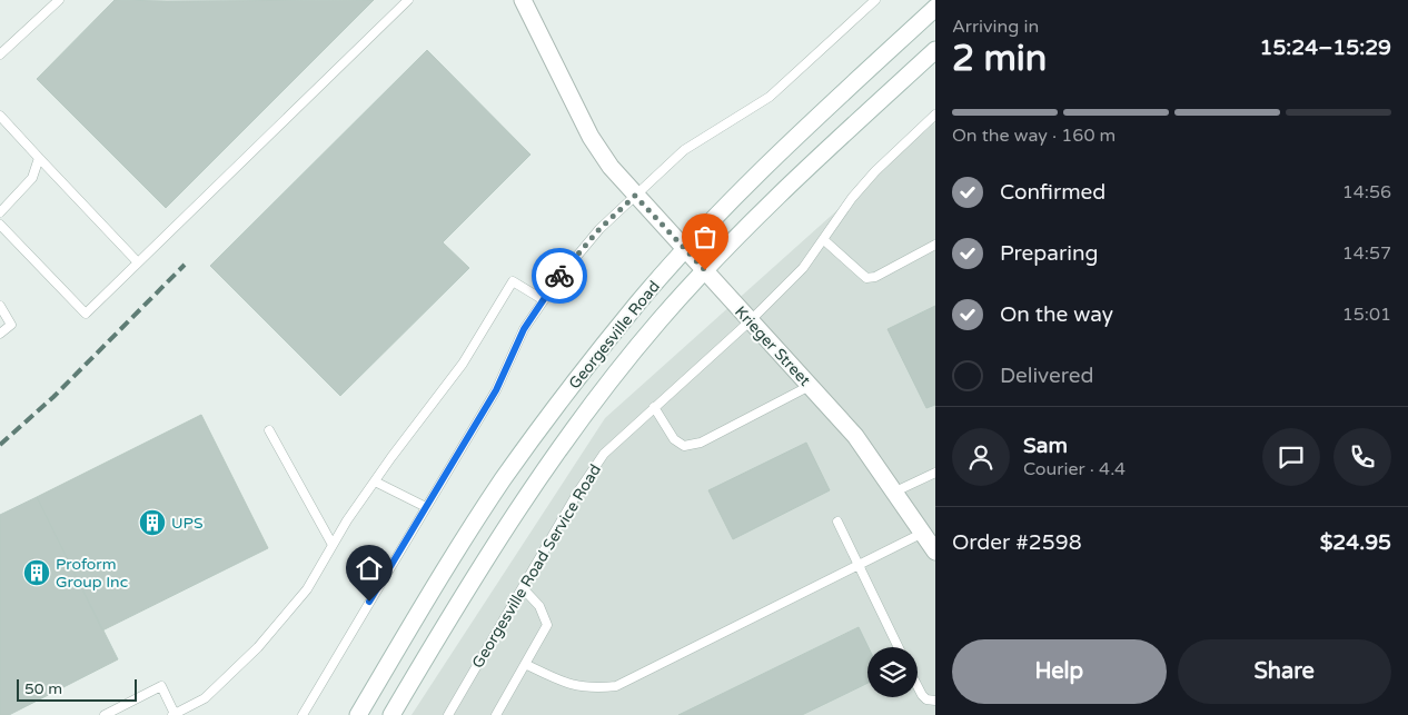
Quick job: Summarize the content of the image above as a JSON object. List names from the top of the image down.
{
  "streets": {
    "main road": ["Georgesville Road", "Krieger Street"],
    "lane": ["Georgesville Road Service Road"]
  },
  "crossings": [
    ["Georgesville Road", "Krieger Street"],
    ["Krieger Street", "Georgesville Road Service Road"]
  ],
  "places": {
    "building": ["UPS", "Proform Group Inc"]
  },
  "scale_bar": "50 m",
  "page": {
    "heading": ["2 min", "Arriving in", "15:24–15:29"],
    "panel": [
      "Sam",
      "Courier · 4.4",
      "Order #2598",
      "$24.95"
    ],
    "bar": "On the way · 160 m",
    "list": [
      ["Confirmed", "14:56"],
      ["Preparing", "14:57"],
      ["On the way", "15:01"],
      "Delivered"
    ],
    "buttons": ["Help", "Share"],
    "scale": "50 m"
  }
}
